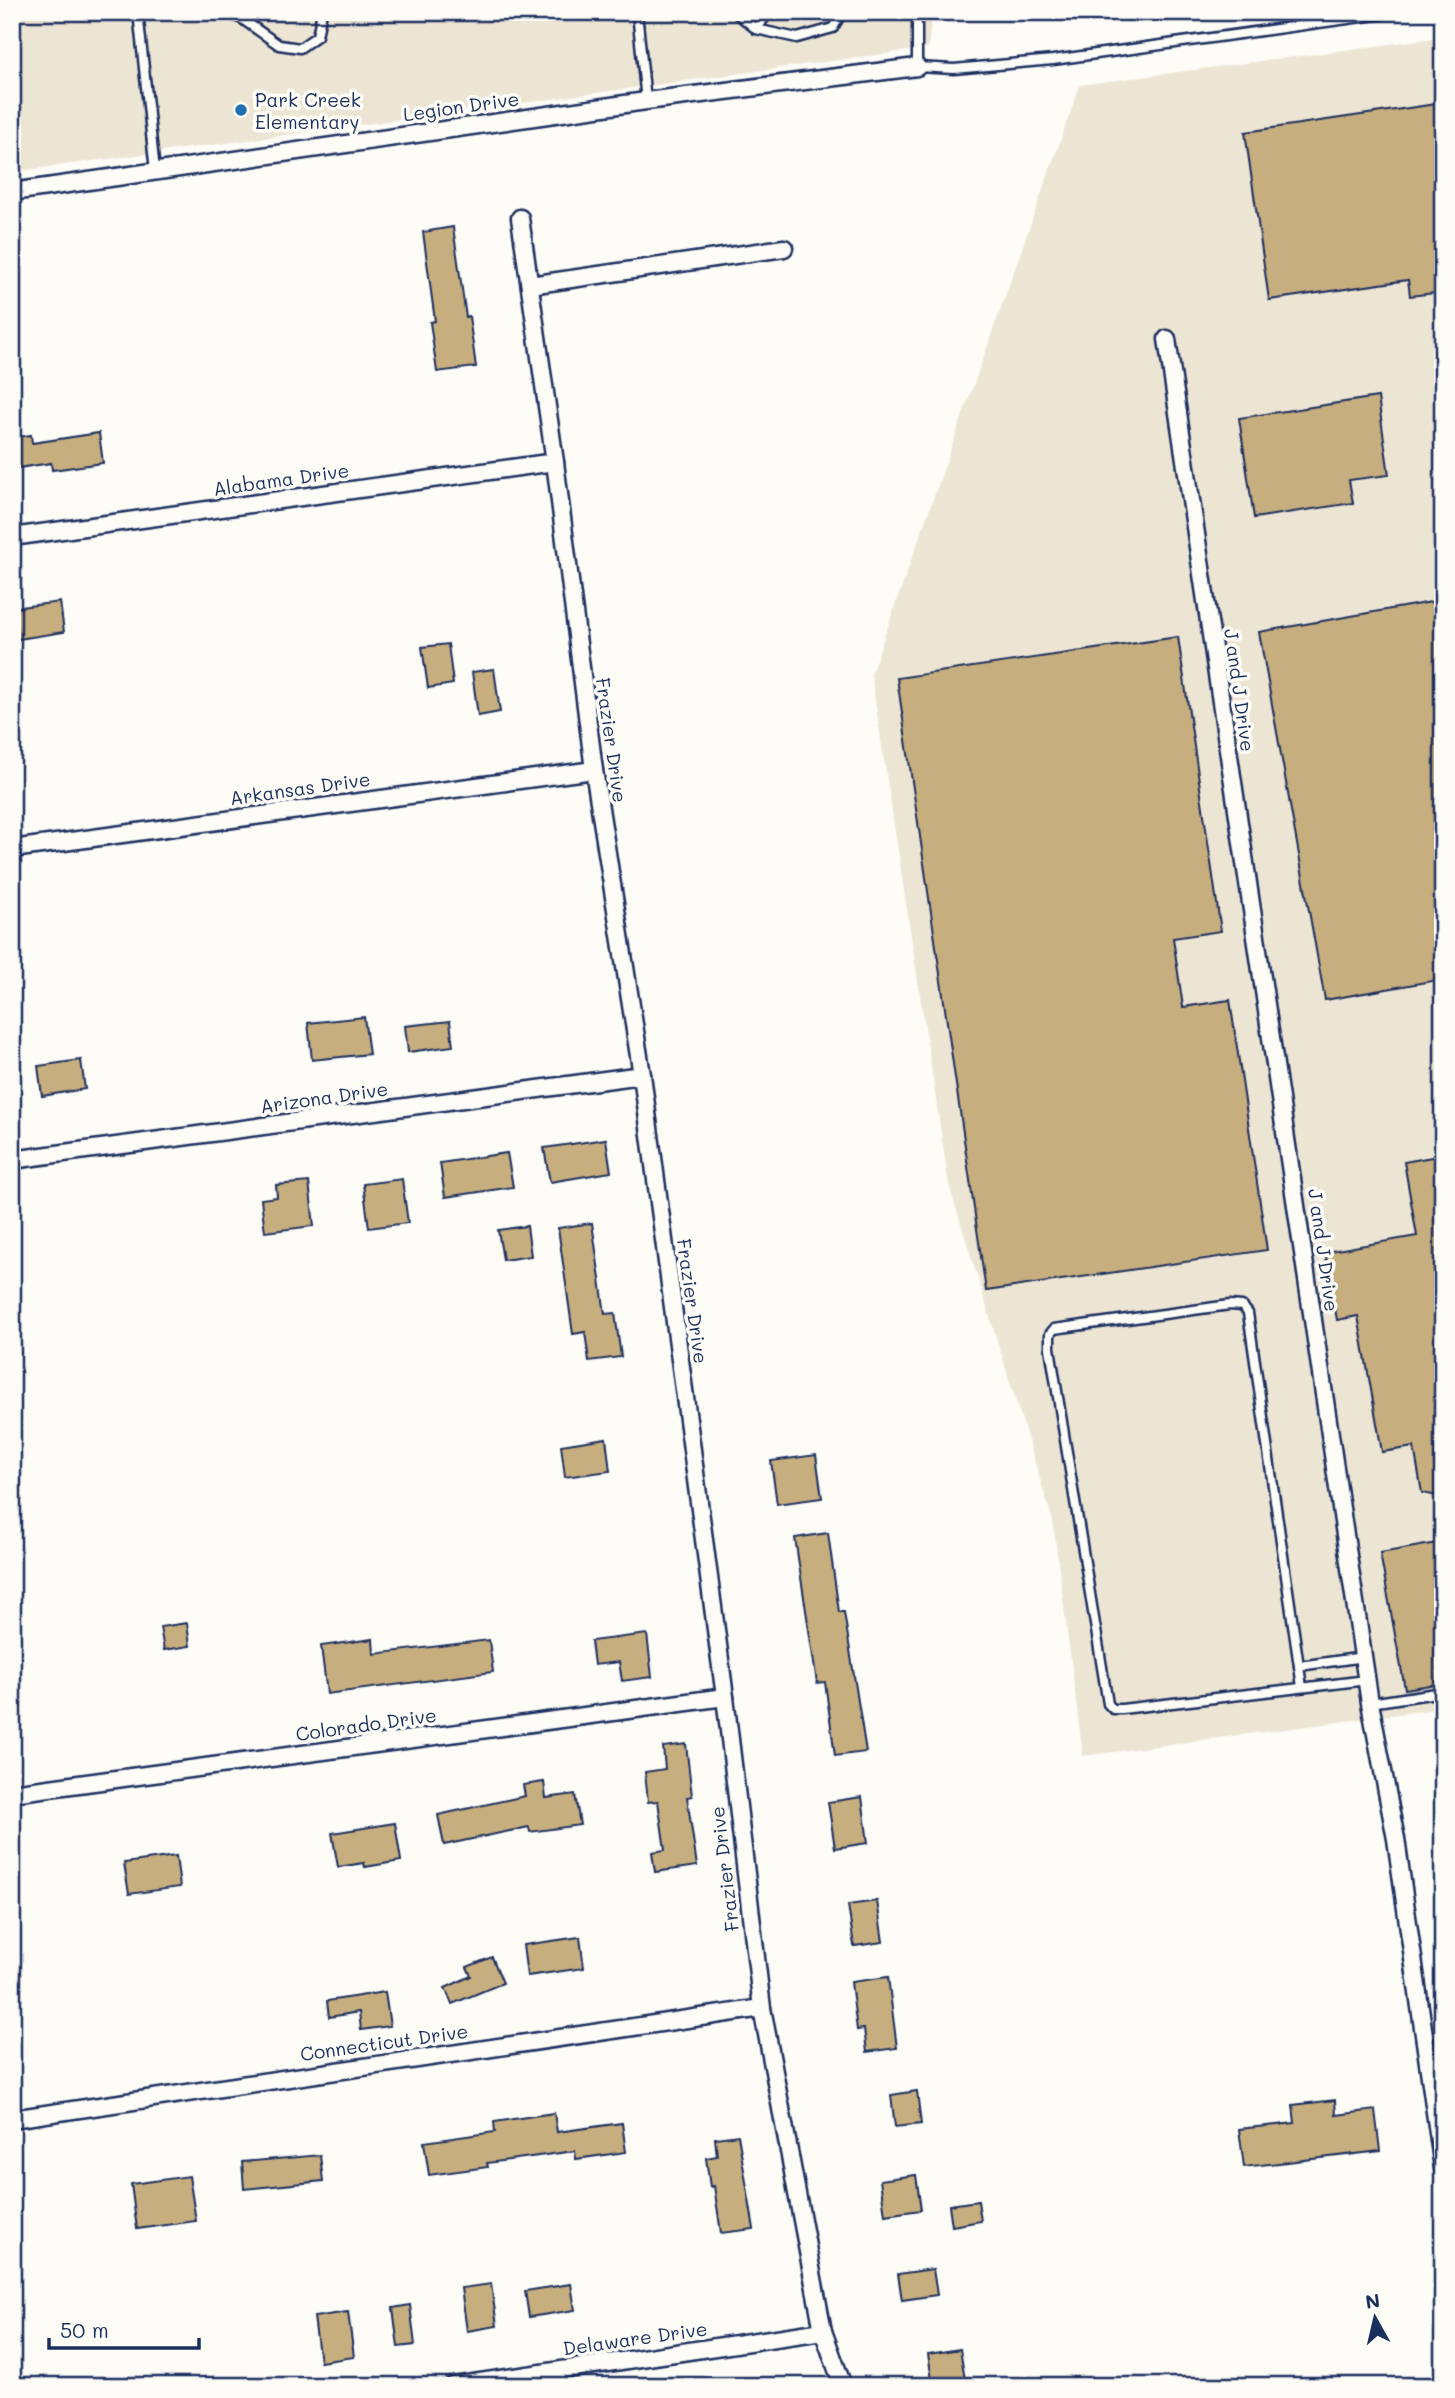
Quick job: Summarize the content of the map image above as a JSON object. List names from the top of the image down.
{
  "streets": {
    "street": [
      "Legion Drive",
      "Alabama Drive",
      "J and J Drive",
      "Frazier Drive",
      "Arkansas Drive",
      "Arizona Drive",
      "Colorado Drive",
      "Connecticut Drive",
      "Delaware Drive"
    ]
  },
  "crossings": [
    ["Alabama Drive", "Frazier Drive"],
    ["Frazier Drive", "Arkansas Drive"],
    ["Frazier Drive", "Arizona Drive"],
    ["Frazier Drive", "Colorado Drive"],
    ["Frazier Drive", "Connecticut Drive"],
    ["Frazier Drive", "Delaware Drive"]
  ],
  "places": ["Park Creek Elementary"],
  "scale_bar": "50 m",
  "north": "top"
}
